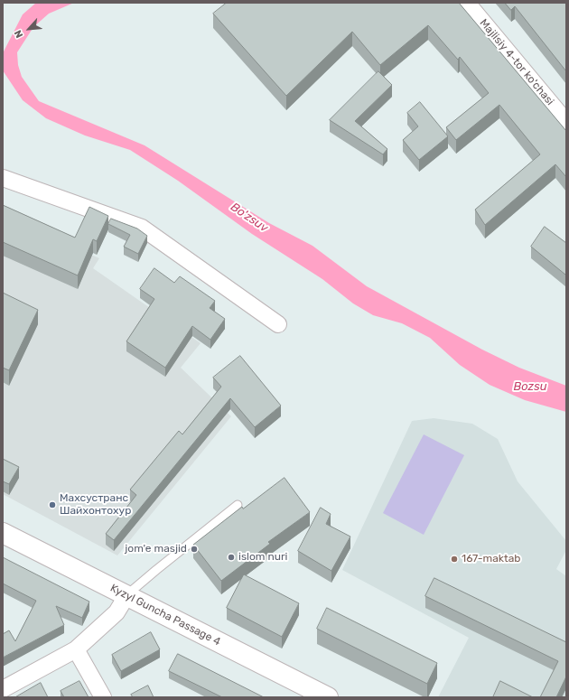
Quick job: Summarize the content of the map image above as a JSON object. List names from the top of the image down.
{
  "streets": {
    "street": ["Majlisiy 4-tor ko'chasi", "Kyzyl Guncha Passage 4"]
  },
  "water": ["Bo'zsuv", "Bozsu"],
  "places": [
    "Махсустранс Шайхонтохур",
    "jom'e masjid",
    "islom nuri",
    "167-maktab"
  ],
  "north": "bottom left"
}
